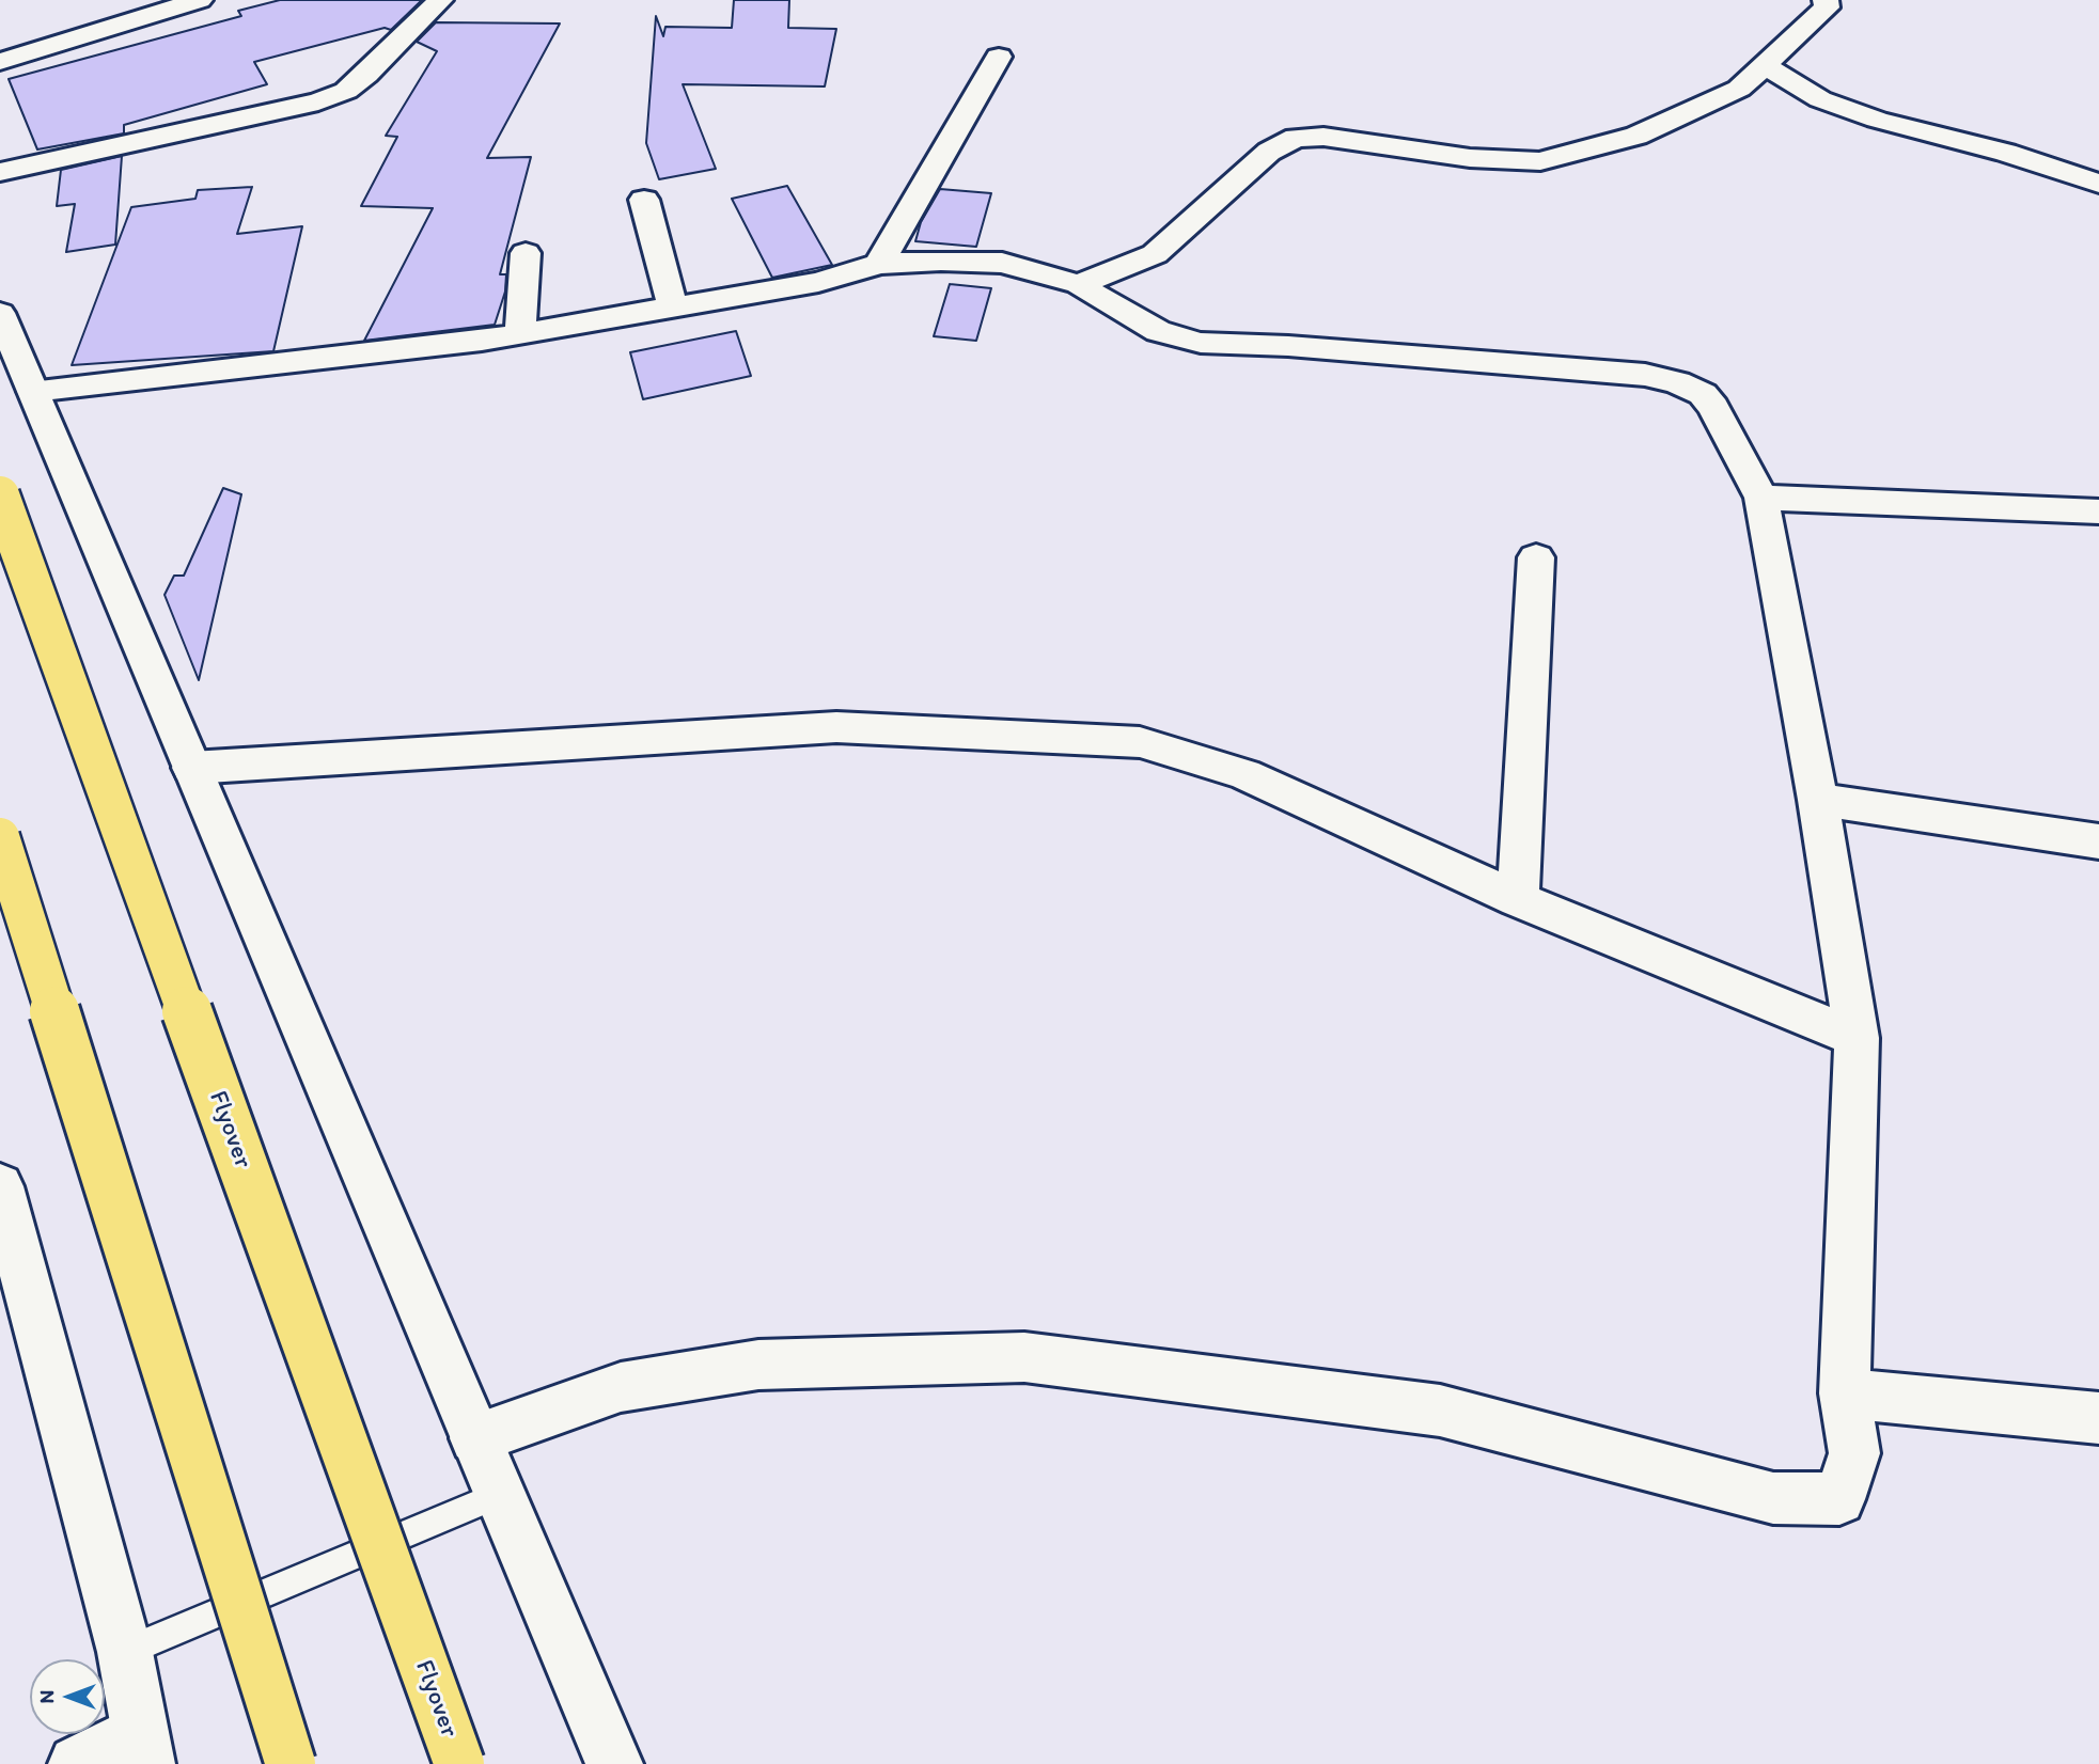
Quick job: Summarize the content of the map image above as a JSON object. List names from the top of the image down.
{
  "streets": {
    "highway": ["Flyover"]
  },
  "north": "left"
}
